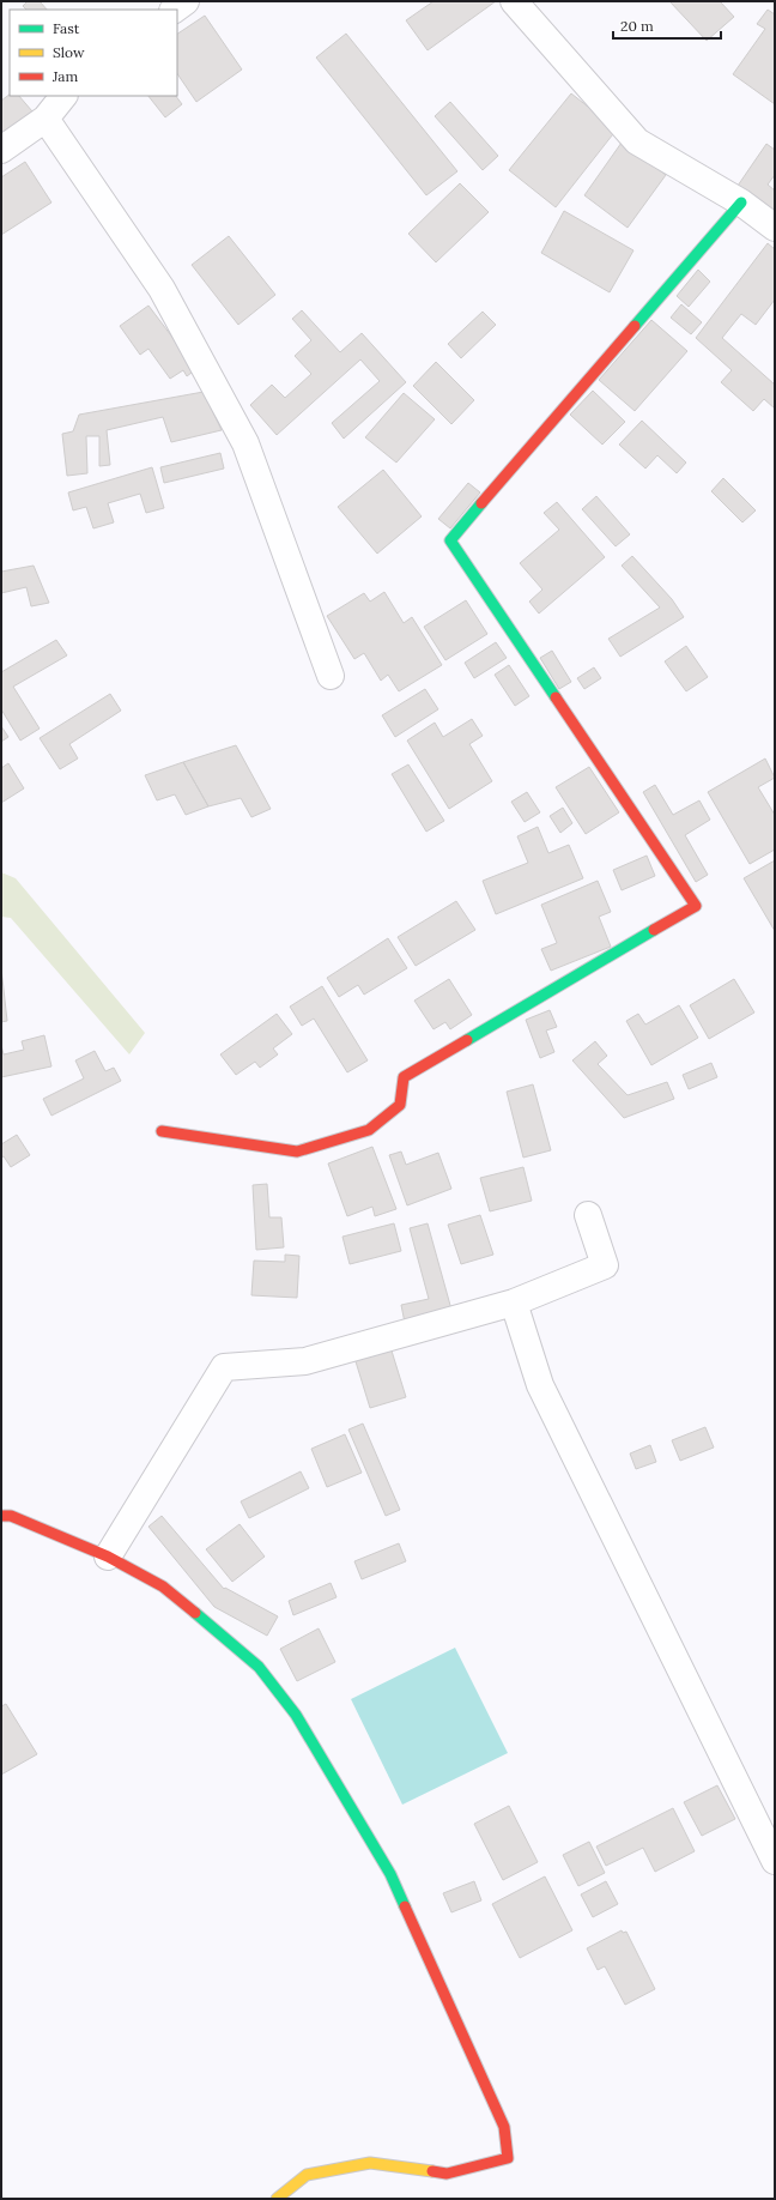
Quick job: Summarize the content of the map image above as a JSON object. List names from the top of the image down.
{
  "legend": ["Fast", "Slow", "Jam"],
  "scale_bar": "20 m"
}
